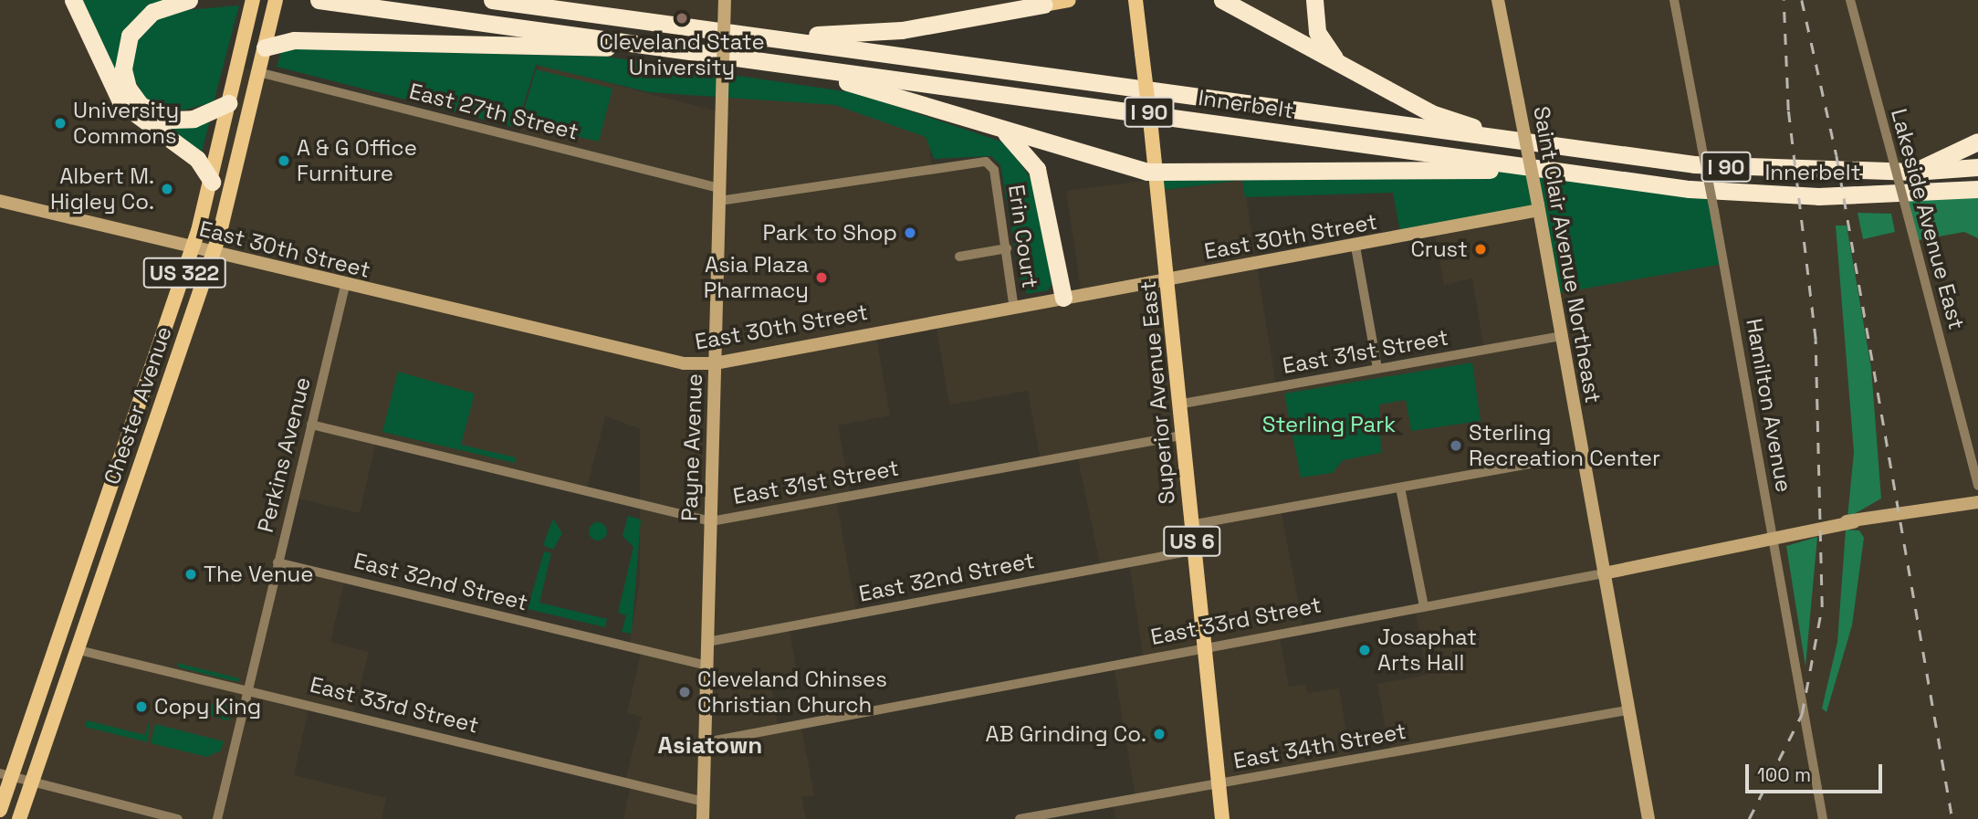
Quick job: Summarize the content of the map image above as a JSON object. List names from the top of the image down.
{
  "streets": {
    "highway": ["Innerbelt", "I 90"],
    "main road": [
      "East 30th Street",
      "Saint Clair Avenue Northeast",
      "US 322",
      "Superior Avenue East",
      "Chester Avenue",
      "Payne Avenue",
      "US 6",
      "East 33rd Street"
    ],
    "street": [
      "East 27th Street",
      "Lakeside Avenue East",
      "Erin Court",
      "East 31st Street",
      "Hamilton Avenue",
      "Perkins Avenue",
      "East 32nd Street",
      "East 34th Street"
    ]
  },
  "crossings": [
    ["East 27th Street", "Erin Court"],
    ["East 27th Street", "Chester Avenue"],
    ["East 27th Street", "Payne Avenue"],
    ["Erin Court", "East 30th Street"],
    ["East 30th Street", "Saint Clair Avenue Northeast"],
    ["East 30th Street", "Superior Avenue East"],
    ["East 30th Street", "Chester Avenue"],
    ["East 30th Street", "Payne Avenue"],
    ["East 30th Street", "Perkins Avenue"],
    ["Saint Clair Avenue Northeast", "East 31st Street"],
    ["Saint Clair Avenue Northeast", "East 33rd Street"],
    ["Saint Clair Avenue Northeast", "East 34th Street"],
    ["East 31st Street", "Superior Avenue East"],
    ["East 31st Street", "Payne Avenue"],
    ["East 31st Street", "Perkins Avenue"],
    ["Superior Avenue East", "East 32nd Street"],
    ["Superior Avenue East", "East 33rd Street"],
    ["Superior Avenue East", "East 34th Street"],
    ["Chester Avenue", "East 33rd Street"],
    ["Hamilton Avenue", "East 33rd Street"],
    ["Payne Avenue", "East 32nd Street"],
    ["Payne Avenue", "East 33rd Street"],
    ["Perkins Avenue", "East 32nd Street"],
    ["Perkins Avenue", "East 33rd Street"]
  ],
  "districts": ["Asiatown"],
  "parks": ["Sterling Park"],
  "places": [
    "Cleveland State University",
    "University Commons",
    "A & G Office Furniture",
    "Albert M. Higley Co.",
    "Park to Shop",
    "Crust",
    "Asia Plaza Pharmacy",
    "Sterling Recreation Center",
    "The Venue",
    "Josaphat Arts Hall",
    "Cleveland Chinses Christian Church",
    "Copy King",
    "AB Grinding Co."
  ],
  "scale_bar": "100 m"
}
